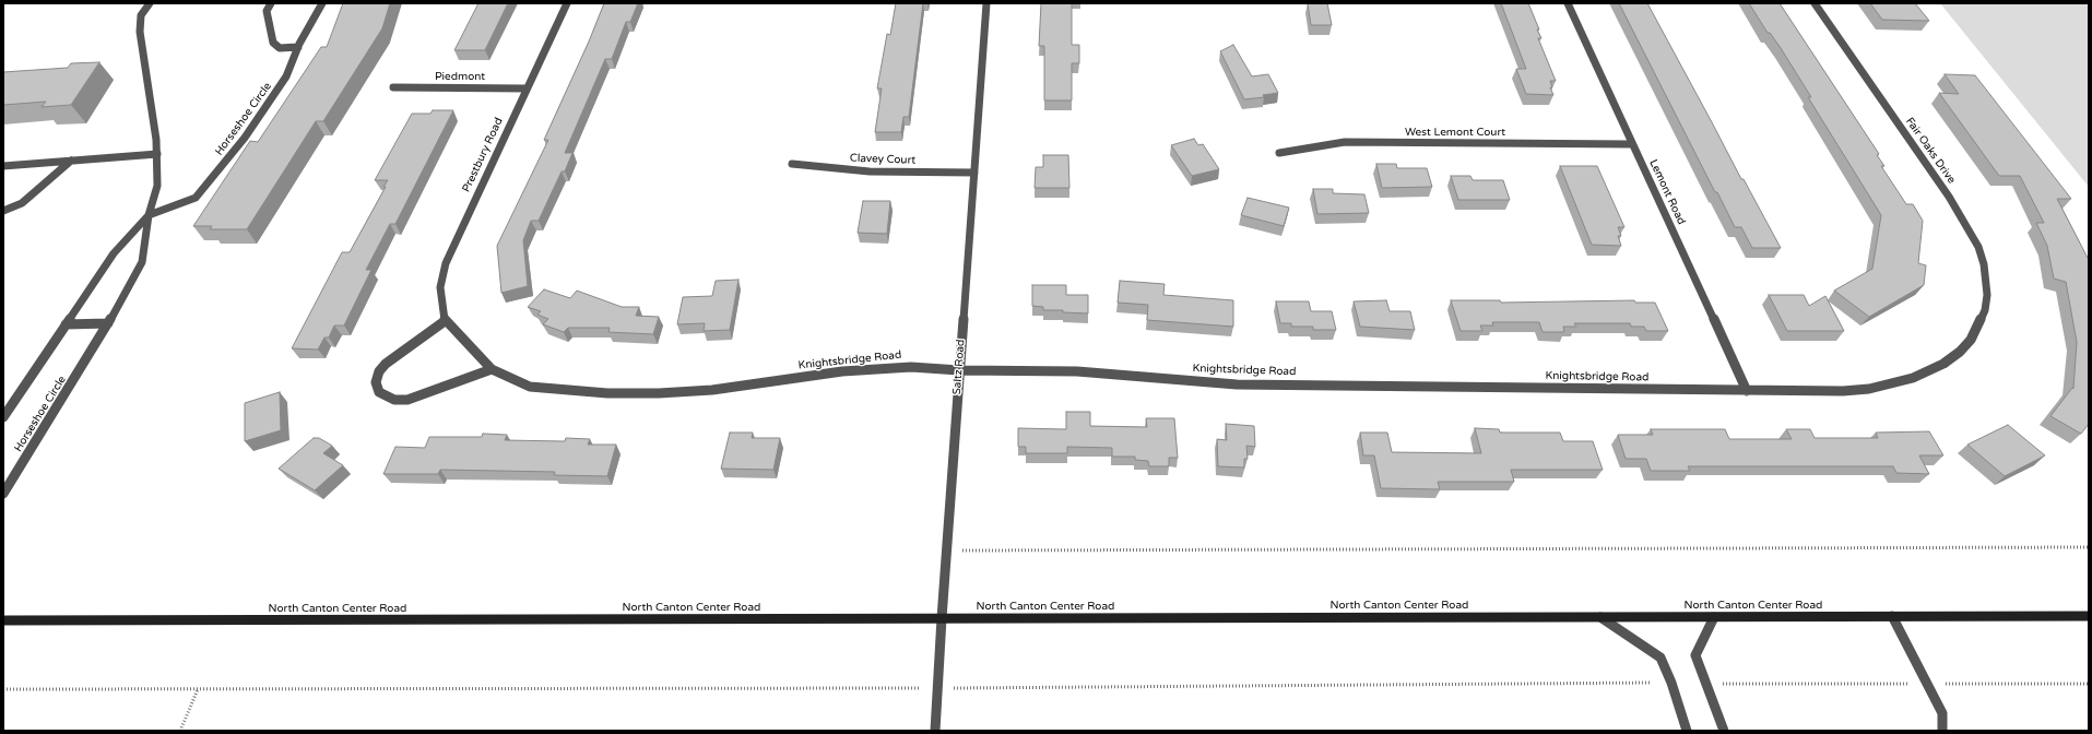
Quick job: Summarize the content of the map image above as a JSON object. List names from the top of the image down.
{
  "streets": {
    "main road": ["North Canton Center Road"],
    "street": [
      "Piedmont",
      "Horseshoe Circle",
      "West Lemont Court",
      "Fair Oaks Drive",
      "Prestbury Road",
      "Clavey Court",
      "Lemont Road",
      "Knightsbridge Road",
      "Saltz Road"
    ]
  },
  "crossings": [
    ["Piedmont", "Prestbury Road"],
    ["West Lemont Court", "Lemont Road"],
    ["Fair Oaks Drive", "Knightsbridge Road"],
    ["Clavey Court", "Saltz Road"],
    ["Lemont Road", "Knightsbridge Road"],
    ["Knightsbridge Road", "Saltz Road"],
    ["Saltz Road", "North Canton Center Road"]
  ]
}
